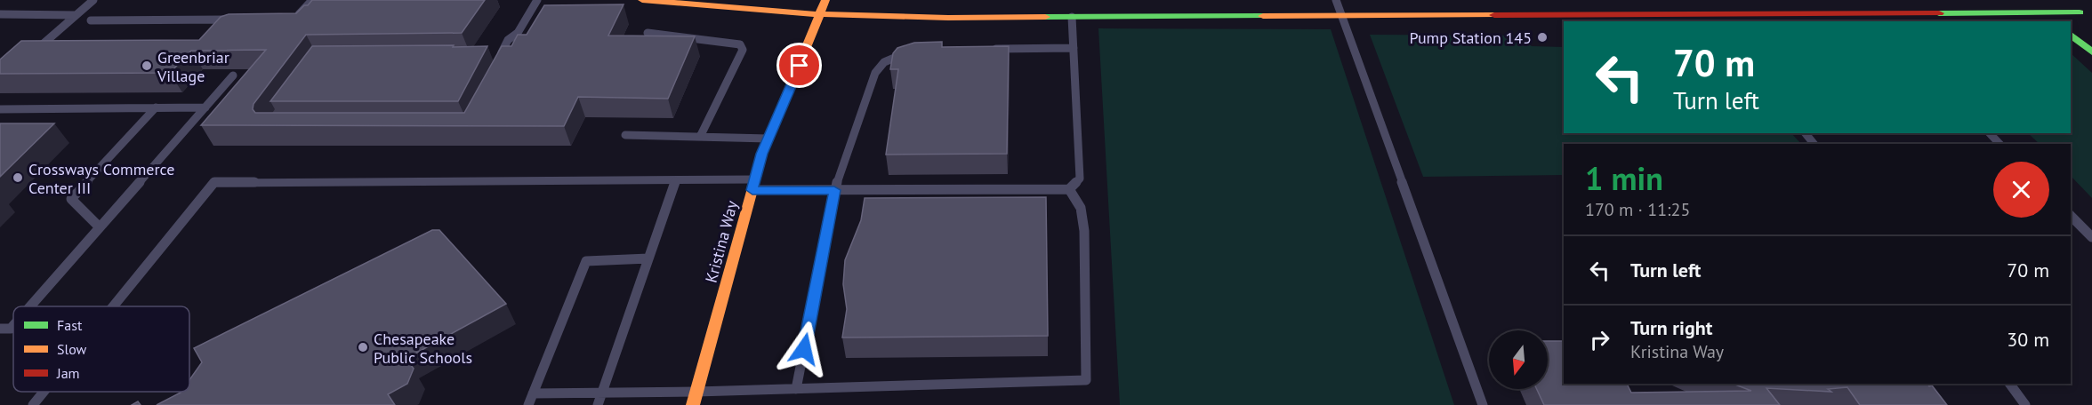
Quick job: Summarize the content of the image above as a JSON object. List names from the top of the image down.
{
  "streets": {
    "street": ["Kristina Way"]
  },
  "places": [
    "Pump Station 145",
    "Greenbriar Village",
    "Crossways Commerce Center III",
    "Chesapeake Public Schools"
  ],
  "legend": ["Fast", "Slow", "Jam"],
  "north": "bottom",
  "page": {
    "turn": ["70 m", "Turn left"],
    "heading": ["1 min", "170 m · 11:25"],
    "list": [
      {
        "name": "Turn left",
        "value": "70 m"
      },
      {
        "name": "Turn right",
        "note": "Kristina Way",
        "value": "30 m"
      }
    ]
  }
}
